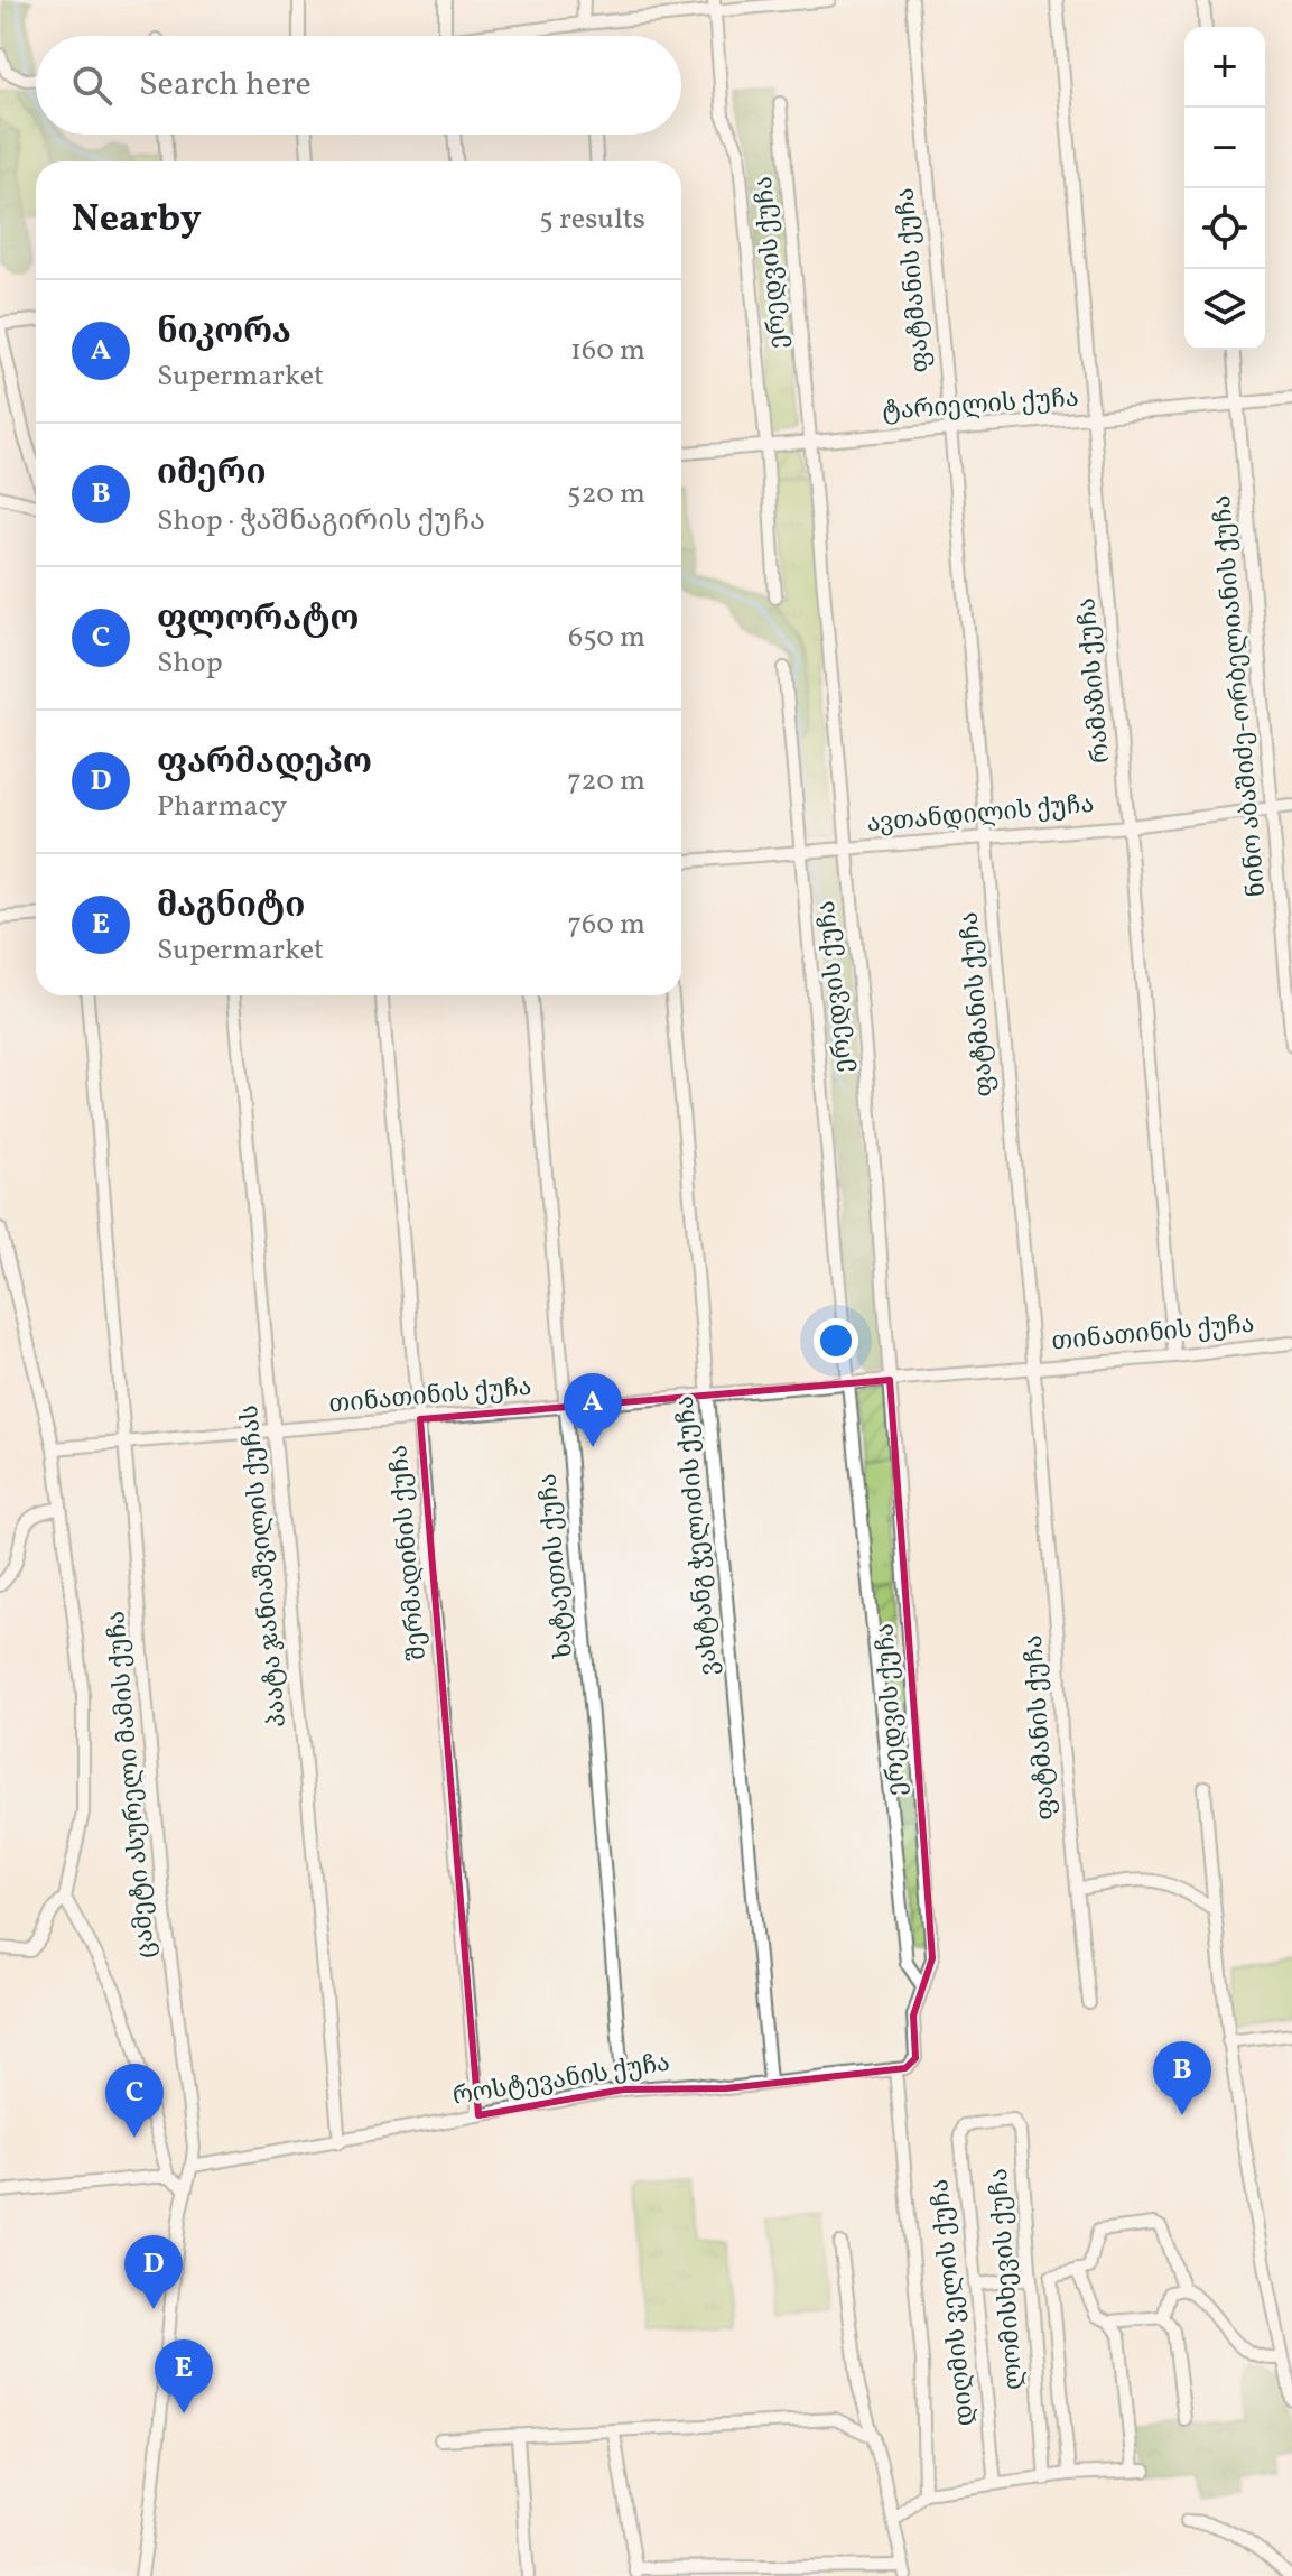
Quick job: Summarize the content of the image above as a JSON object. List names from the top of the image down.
{
  "streets": {
    "street": [
      "ერედვის ქუჩა",
      "ფატმანის ქუჩა",
      "ტარიელის ქუჩა",
      "რამაზის ქუჩა",
      "ნინო აბაშიძე-ორბელიანის ქუჩა",
      "ავთანდილის ქუჩა",
      "თინათინის ქუჩა",
      "ვახტანგ ჭელიძის ქუჩა",
      "შერმადინის ქუჩა",
      "პაატა ჯანიაშვილის ქუჩას",
      "ხატაეთის ქუჩა",
      "ცამეტი ასურელი მამის ქუჩა",
      "როსტევანის ქუჩა",
      "ლომისხევის ქუჩა",
      "დიღმის ველის ქუჩა"
    ]
  },
  "crossings": [
    ["ერედვის ქუჩა", "ტარიელის ქუჩა"],
    ["ერედვის ქუჩა", "ავთანდილის ქუჩა"],
    ["ერედვის ქუჩა", "თინათინის ქუჩა"],
    ["ფატმანის ქუჩა", "ტარიელის ქუჩა"],
    ["ფატმანის ქუჩა", "ავთანდილის ქუჩა"],
    ["ფატმანის ქუჩა", "თინათინის ქუჩა"],
    ["ტარიელის ქუჩა", "რამაზის ქუჩა"],
    ["ტარიელის ქუჩა", "ნინო აბაშიძე-ორბელიანის ქუჩა"],
    ["რამაზის ქუჩა", "ავთანდილის ქუჩა"],
    ["რამაზის ქუჩა", "თინათინის ქუჩა"],
    ["ნინო აბაშიძე-ორბელიანის ქუჩა", "ავთანდილის ქუჩა"],
    ["თინათინის ქუჩა", "ვახტანგ ჭელიძის ქუჩა"],
    ["თინათინის ქუჩა", "შერმადინის ქუჩა"],
    ["თინათინის ქუჩა", "პაატა ჯანიაშვილის ქუჩას"],
    ["თინათინის ქუჩა", "ხატაეთის ქუჩა"],
    ["თინათინის ქუჩა", "ცამეტი ასურელი მამის ქუჩა"],
    ["ვახტანგ ჭელიძის ქუჩა", "როსტევანის ქუჩა"],
    ["შერმადინის ქუჩა", "როსტევანის ქუჩა"],
    ["პაატა ჯანიაშვილის ქუჩას", "როსტევანის ქუჩა"],
    ["ხატაეთის ქუჩა", "როსტევანის ქუჩა"],
    ["ცამეტი ასურელი მამის ქუჩა", "როსტევანის ქუჩა"],
    ["ლომისხევის ქუჩა", "დიღმის ველის ქუჩა"]
  ],
  "page": {
    "map_buttons": ["+", "−"],
    "search": "Search here",
    "heading": ["Nearby", "5 results"],
    "list": [
      {
        "mark": "A",
        "name": "ნიკორა",
        "note": "Supermarket",
        "value": "160 m"
      },
      {
        "mark": "B",
        "name": "იმერი",
        "note": "Shop · ჭაშნაგირის ქუჩა",
        "value": "520 m"
      },
      {
        "mark": "C",
        "name": "ფლორატო",
        "note": "Shop",
        "value": "650 m"
      },
      {
        "mark": "D",
        "name": "ფარმადეპო",
        "note": "Pharmacy",
        "value": "720 m"
      },
      {
        "mark": "E",
        "name": "მაგნიტი",
        "note": "Supermarket",
        "value": "760 m"
      }
    ],
    "pins": [
      "A",
      "B",
      "C",
      "D",
      "E"
    ]
  }
}
